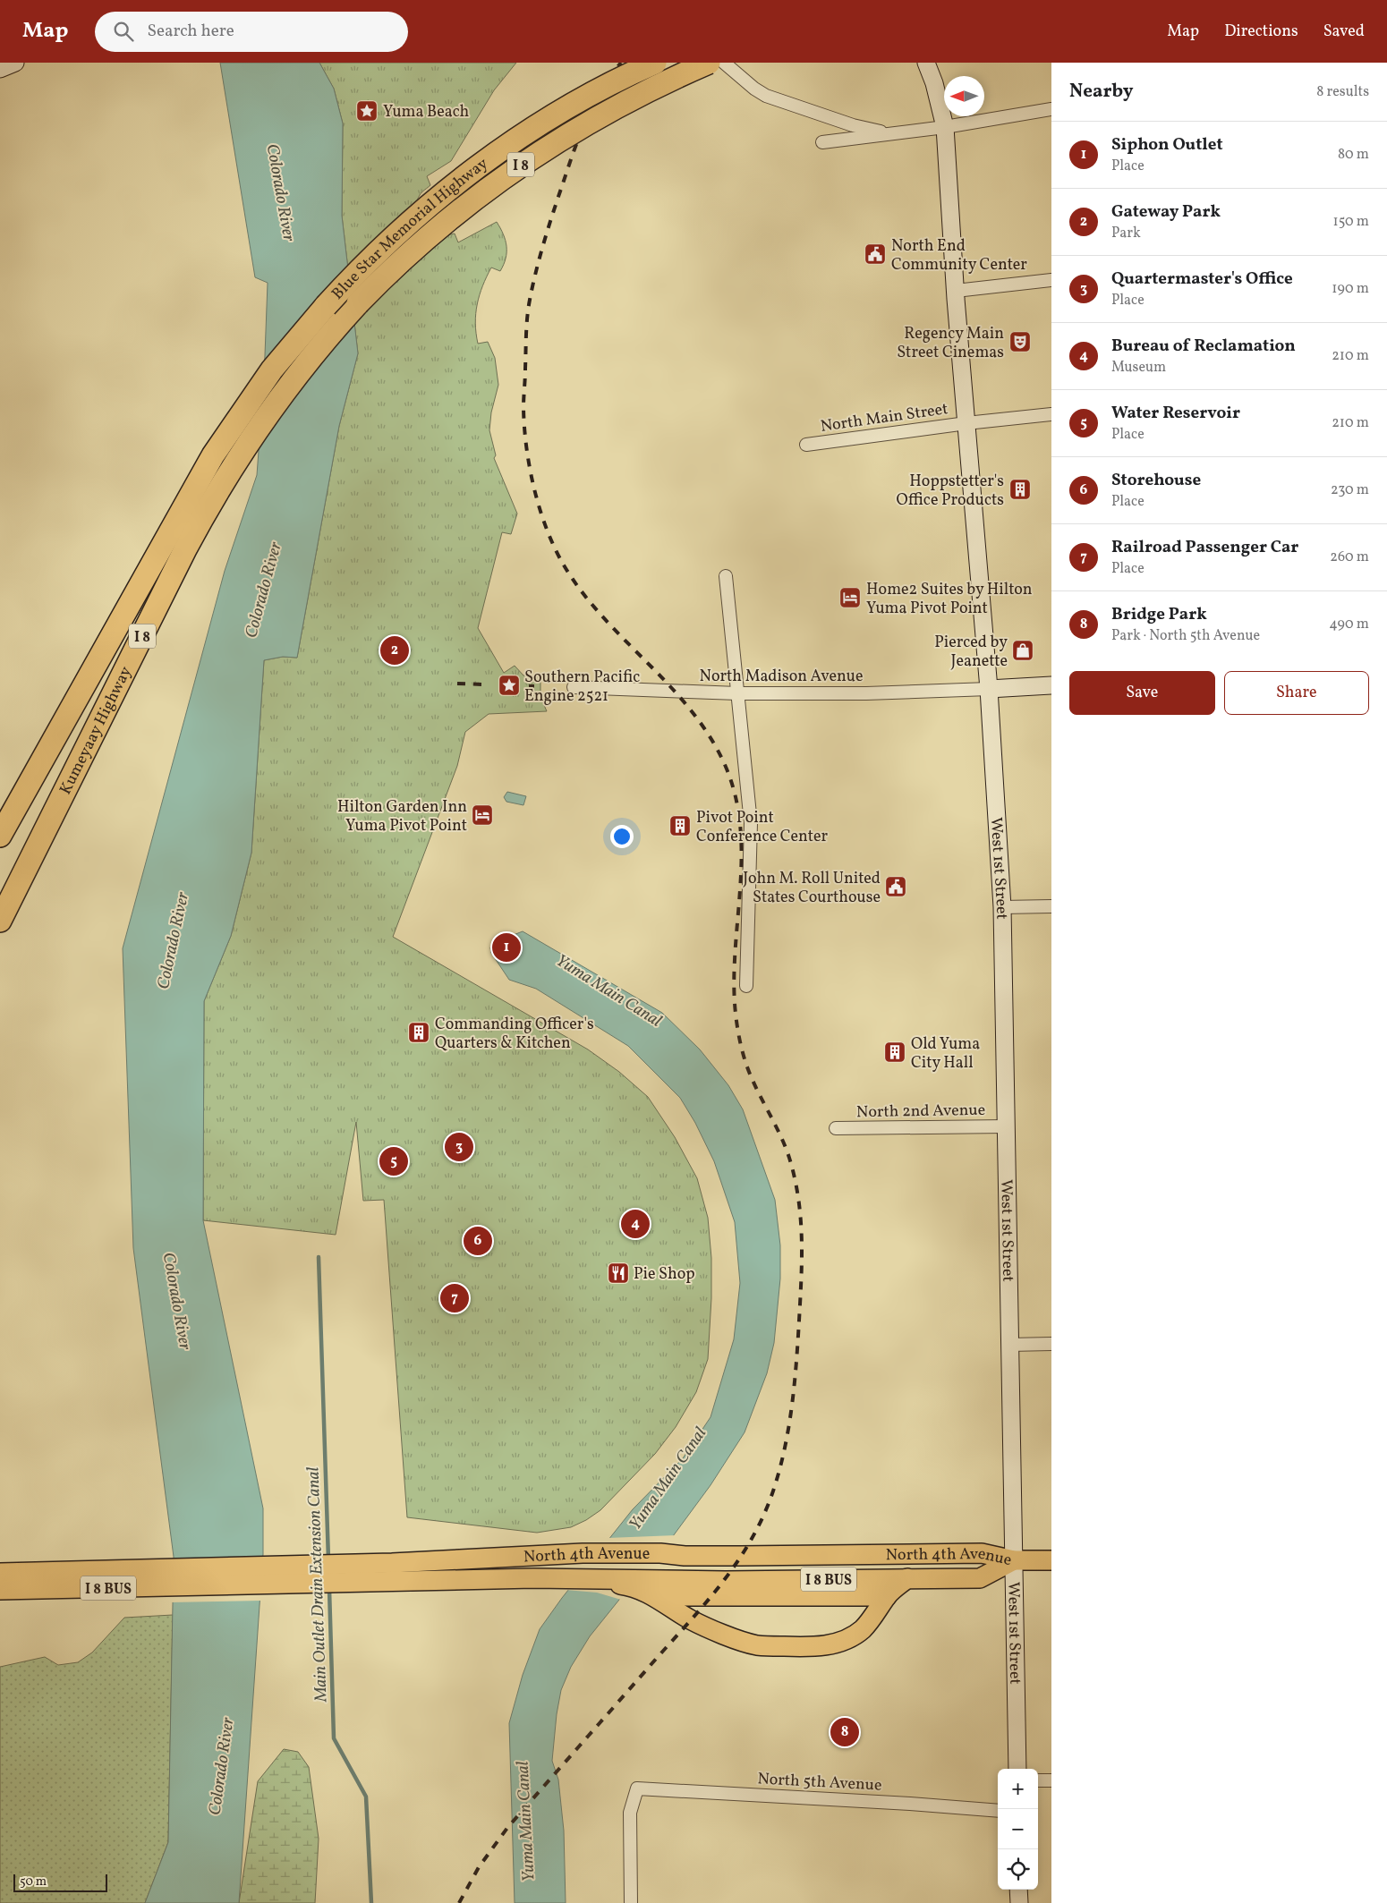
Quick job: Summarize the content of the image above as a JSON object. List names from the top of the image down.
{
  "streets": {
    "highway": ["I 8", "Blue Star Memorial Highway", "Kumeyaay Highway"],
    "main road": ["North 4th Avenue", "I 8 BUS"],
    "street": [
      "North Main Street",
      "North Madison Avenue",
      "West 1st Street",
      "North 2nd Avenue",
      "North 5th Avenue"
    ]
  },
  "crossings": [
    ["Blue Star Memorial Highway", "Kumeyaay Highway"],
    ["North Main Street", "West 1st Street"],
    ["North Madison Avenue", "West 1st Street"],
    ["West 1st Street", "North 2nd Avenue"],
    ["West 1st Street", "North 4th Avenue"],
    ["West 1st Street", "I 8 BUS"],
    ["North 4th Avenue", "I 8 BUS"]
  ],
  "water": ["Colorado River", "Yuma Main Canal", "Main Outlet Drain Extension Canal"],
  "places": {
    "place": ["Yuma Beach", "Southern Pacific Engine 2521"],
    "public building": ["North End Community Center", "John M. Roll United States Courthouse"],
    "theatre": ["Regency Main Street Cinemas"],
    "building": [
      "Hoppstetter's Office Products",
      "Pivot Point Conference Center",
      "Commanding Officer's Quarters & Kitchen",
      "Old Yuma City Hall"
    ],
    "hotel": ["Home2 Suites by Hilton Yuma Pivot Point", "Hilton Garden Inn Yuma Pivot Point"],
    "shop": ["Pierced by Jeanette"],
    "restaurant": ["Pie Shop"]
  },
  "scale_bar": "50 m",
  "north": "left",
  "page": {
    "header": "Map",
    "search": "Search here",
    "nav": ["Map", "Directions", "Saved"],
    "heading": ["Nearby", "8 results"],
    "list": [
      {
        "mark": "1",
        "name": "Siphon Outlet",
        "note": "Place",
        "value": "80 m"
      },
      {
        "mark": "2",
        "name": "Gateway Park",
        "note": "Park",
        "value": "150 m"
      },
      {
        "mark": "3",
        "name": "Quartermaster's Office",
        "note": "Place",
        "value": "190 m"
      },
      {
        "mark": "4",
        "name": "Bureau of Reclamation",
        "note": "Museum",
        "value": "210 m"
      },
      {
        "mark": "5",
        "name": "Water Reservoir",
        "note": "Place",
        "value": "210 m"
      },
      {
        "mark": "6",
        "name": "Storehouse",
        "note": "Place",
        "value": "230 m"
      },
      {
        "mark": "7",
        "name": "Railroad Passenger Car",
        "note": "Place",
        "value": "260 m"
      },
      {
        "mark": "8",
        "name": "Bridge Park",
        "note": "Park · North 5th Avenue",
        "value": "490 m"
      }
    ],
    "pins": [
      "2",
      "1",
      "3",
      "5",
      "4",
      "6",
      "7",
      "8"
    ],
    "buttons": ["Save", "Share"],
    "map_buttons": ["+", "−"],
    "scale": "50 m"
  }
}
